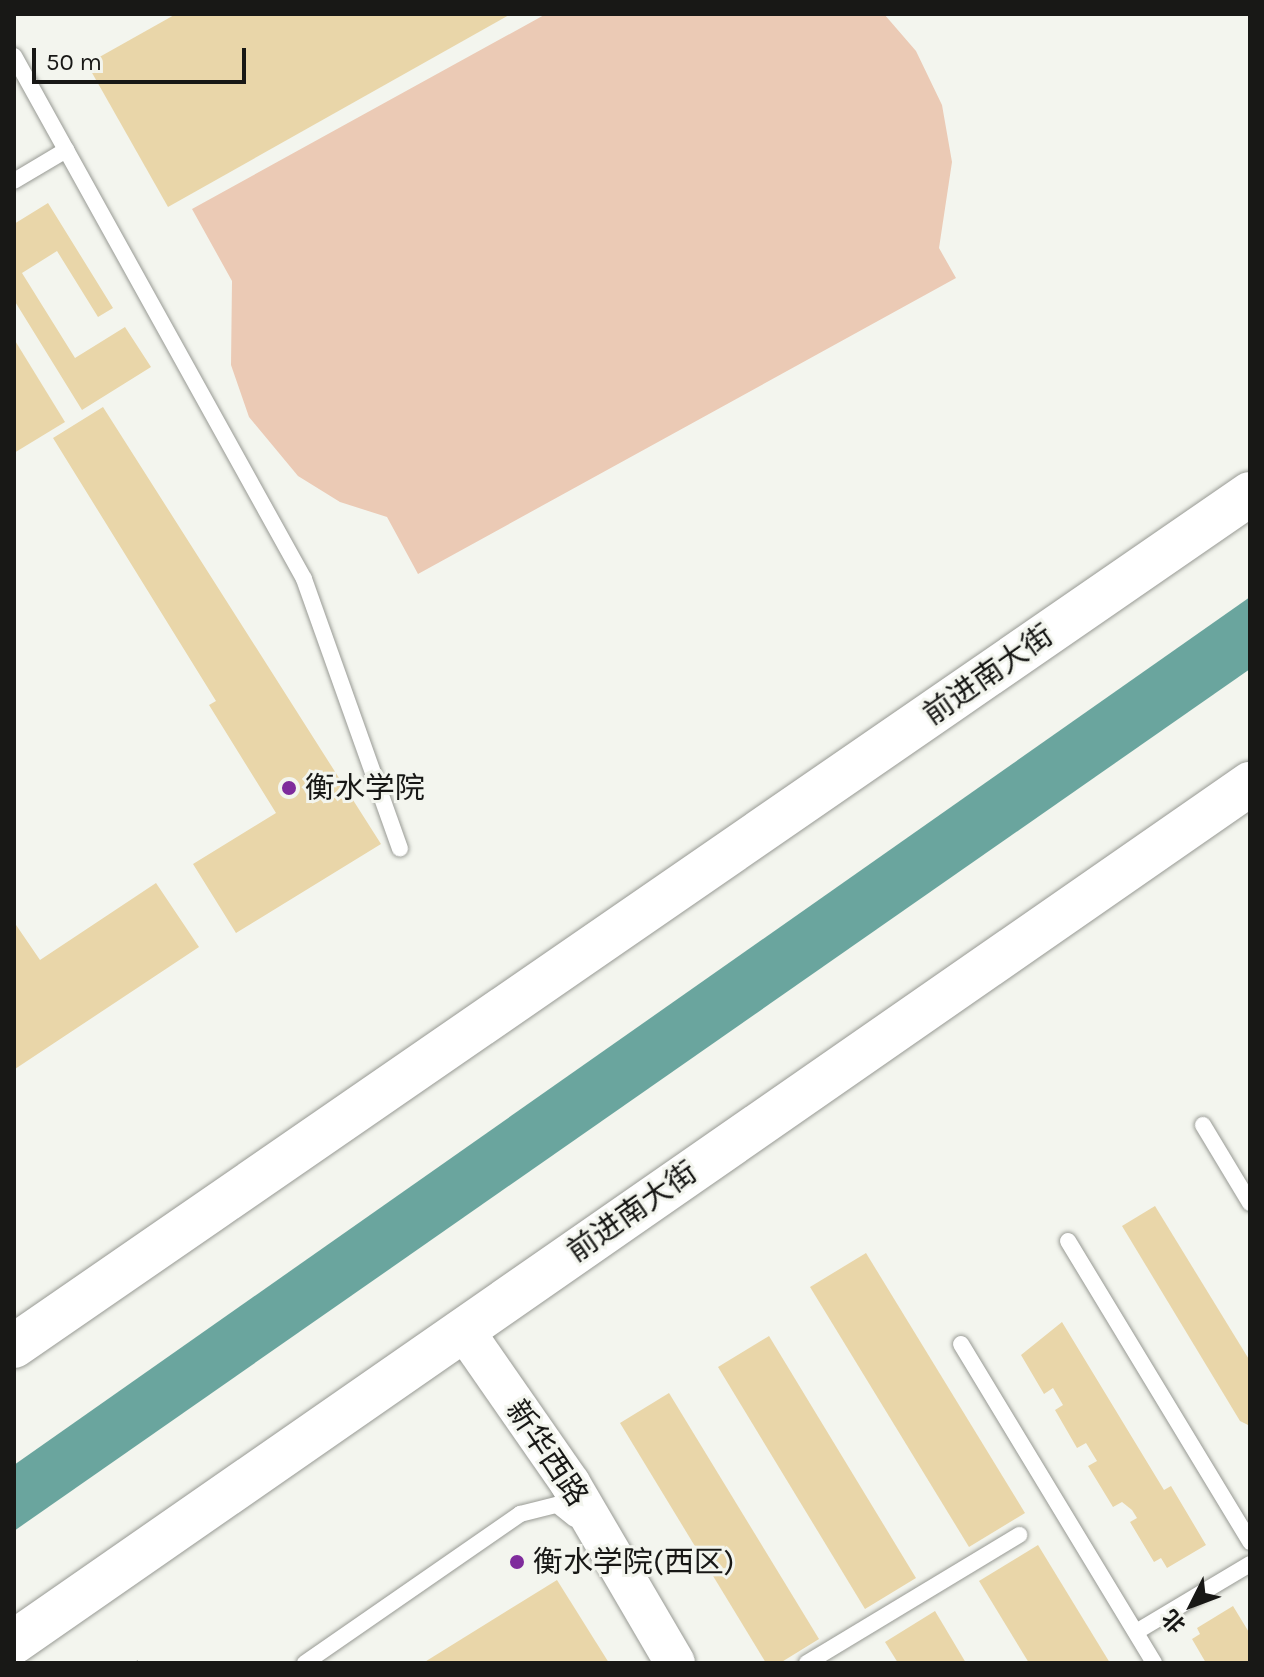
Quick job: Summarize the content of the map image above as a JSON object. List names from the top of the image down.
{
  "streets": {
    "main road": ["前进南大街"],
    "street": ["新华西路"]
  },
  "crossings": [
    ["前进南大街", "新华西路"]
  ],
  "places": ["衡水学院", "衡水学院(西区)"],
  "scale_bar": "50 m",
  "north": "bottom left"
}
